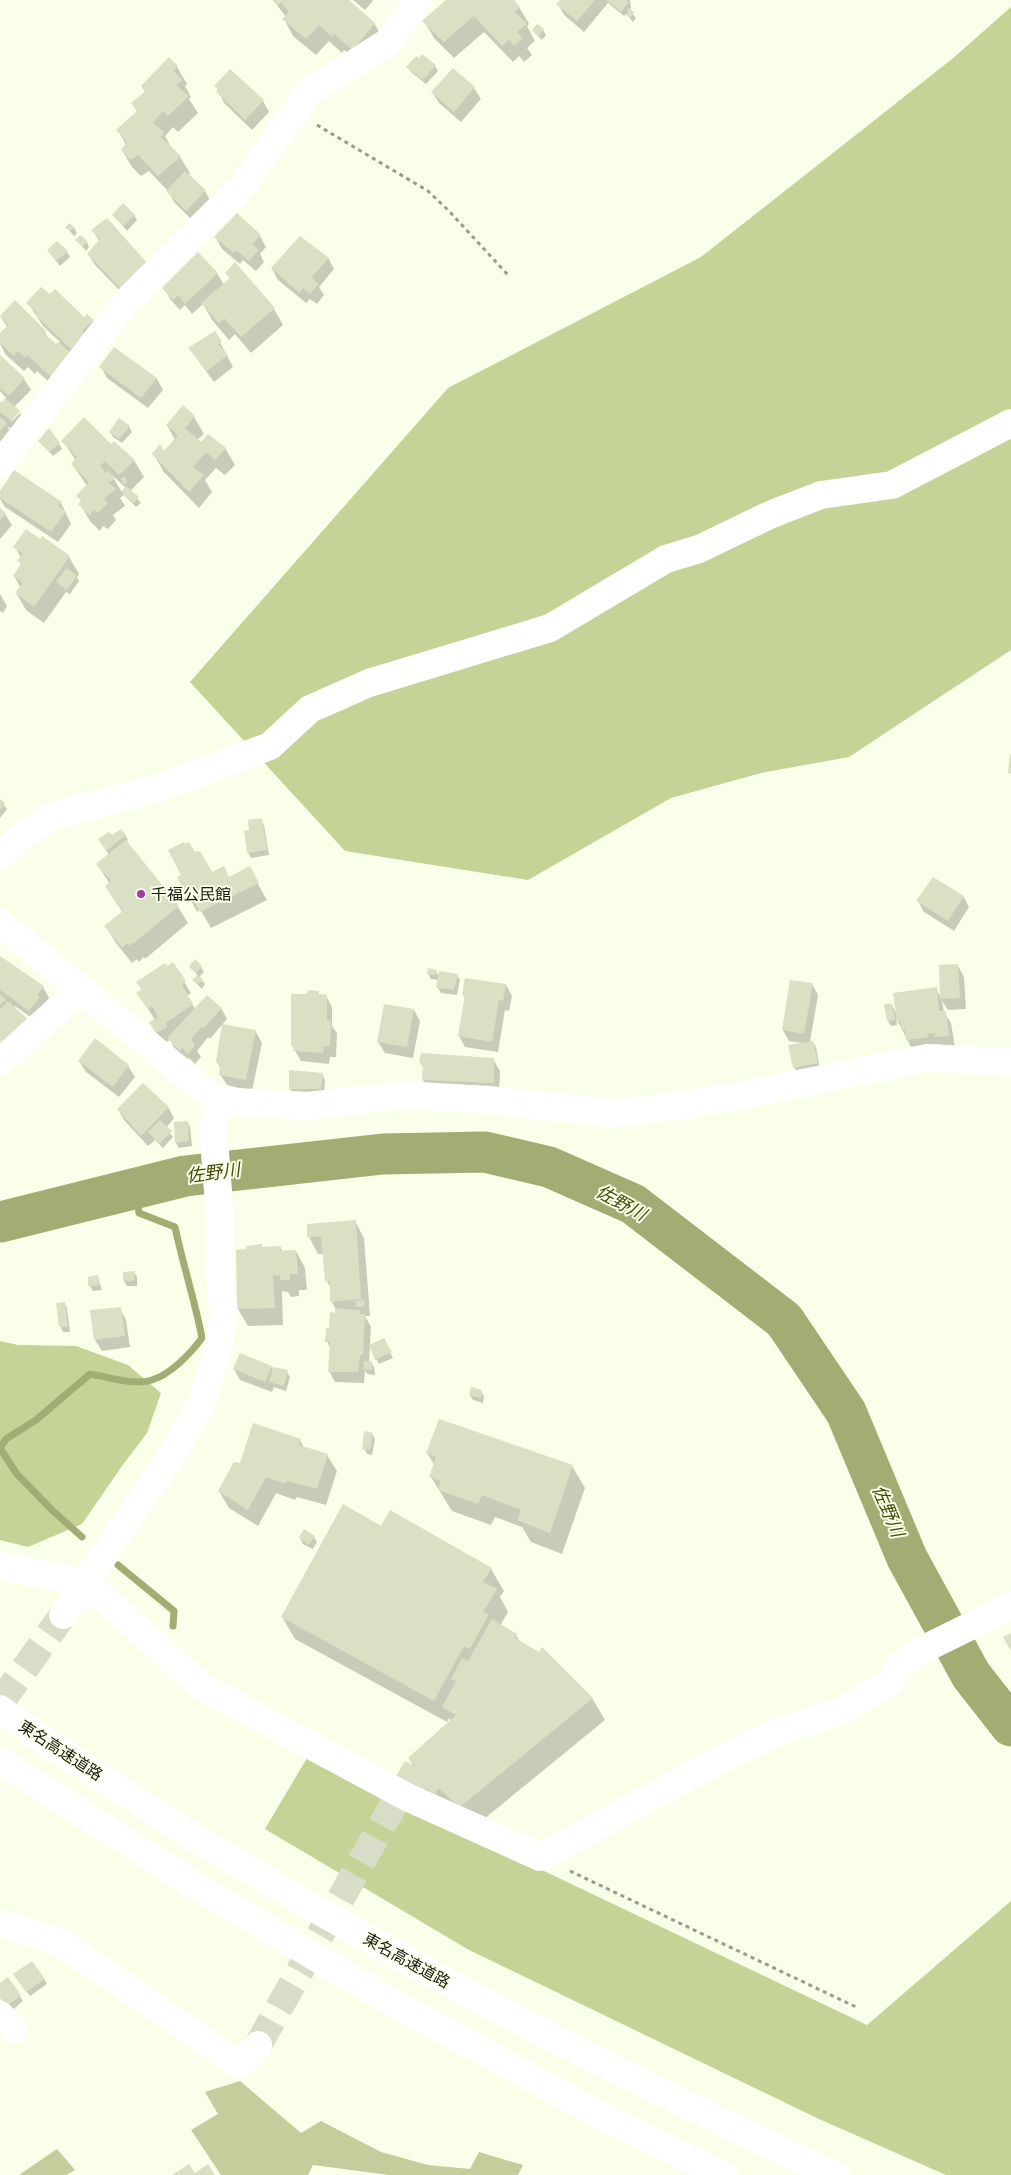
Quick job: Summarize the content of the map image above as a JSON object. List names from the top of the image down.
{
  "streets": {
    "main road": ["東名高速道路"]
  },
  "water": ["佐野川"],
  "places": ["千福公民館"]
}
